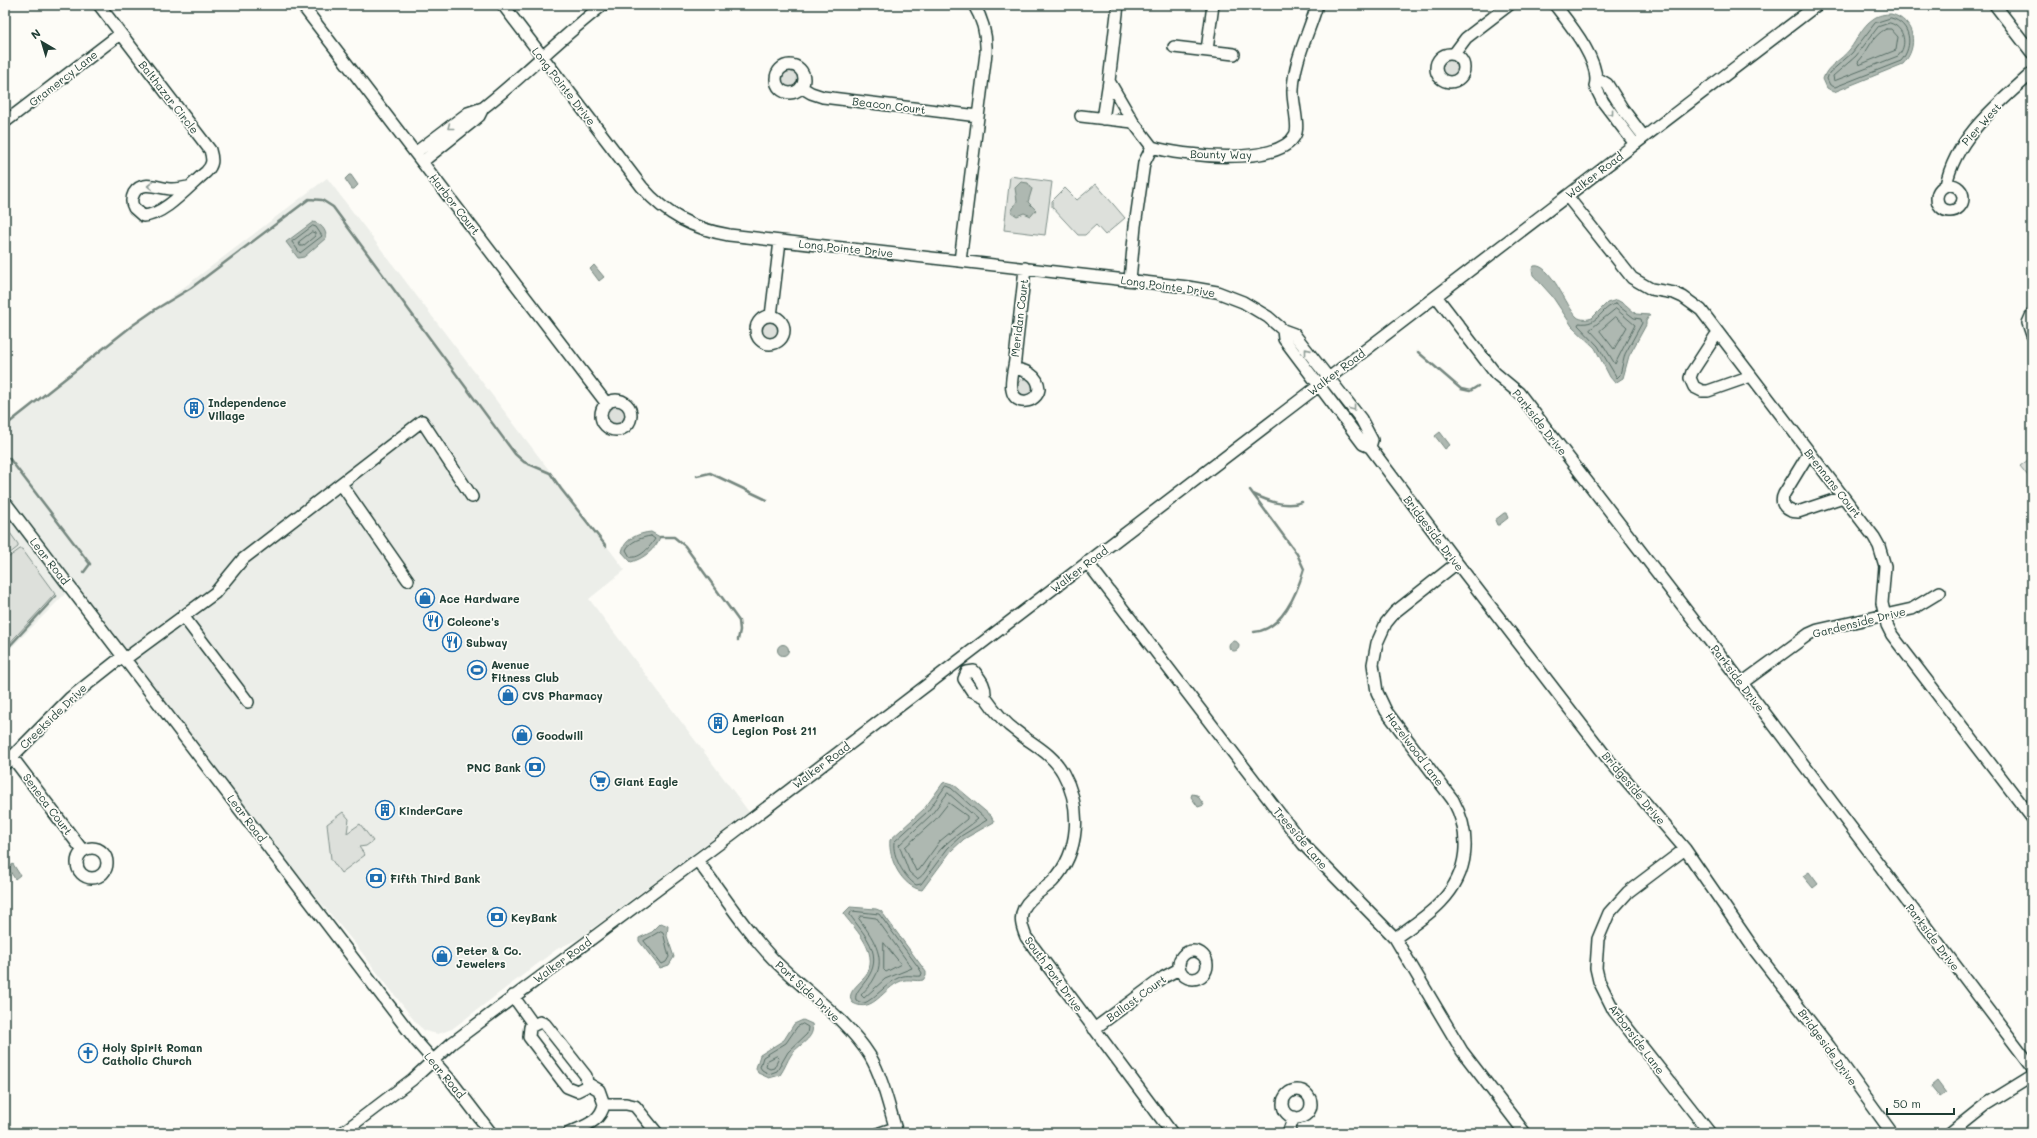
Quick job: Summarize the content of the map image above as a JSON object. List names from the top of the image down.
{
  "streets": {
    "street": [
      "Gramercy Lane",
      "Long Pointe Drive",
      "Balthazar Circle",
      "Beacon Court",
      "Pier West",
      "Bounty Way",
      "Walker Road",
      "Harbor Court",
      "Meridan Court",
      "Parkside Drive",
      "Brennans Court",
      "Bridgeside Drive",
      "Lear Road",
      "Gardenside Drive",
      "Creekside Drive",
      "Hazelwood Lane",
      "Seneca Court",
      "Treeside Lane",
      "South Port Drive",
      "Port Side Drive",
      "Ballast Court",
      "Arborside Lane"
    ]
  },
  "crossings": [
    ["Gramercy Lane", "Balthazar Circle"],
    ["Long Pointe Drive", "Walker Road"],
    ["Long Pointe Drive", "Meridan Court"],
    ["Long Pointe Drive", "Bridgeside Drive"],
    ["Walker Road", "Parkside Drive"],
    ["Walker Road", "Brennans Court"],
    ["Walker Road", "Bridgeside Drive"],
    ["Walker Road", "Lear Road"],
    ["Walker Road", "Treeside Lane"],
    ["Walker Road", "South Port Drive"],
    ["Walker Road", "Port Side Drive"],
    ["Parkside Drive", "Gardenside Drive"],
    ["Brennans Court", "Gardenside Drive"],
    ["Bridgeside Drive", "Hazelwood Lane"],
    ["Bridgeside Drive", "Arborside Lane"],
    ["Lear Road", "Creekside Drive"],
    ["Creekside Drive", "Seneca Court"],
    ["Hazelwood Lane", "Treeside Lane"],
    ["South Port Drive", "Ballast Court"]
  ],
  "places": {
    "building": ["Independence Village", "American Legion Post 211", "KinderCare"],
    "shop": [
      "Ace Hardware",
      "CVS Pharmacy",
      "Goodwill",
      "Peter & Co. Jewelers"
    ],
    "restaurant": ["Coleone's", "Subway"],
    "sports": ["Avenue Fitness Club"],
    "bank": ["PNC Bank", "Fifth Third Bank", "KeyBank"],
    "supermarket": ["Giant Eagle"],
    "church": ["Holy Spirit Roman Catholic Church"]
  },
  "scale_bar": "50 m",
  "north": "top left"
}
